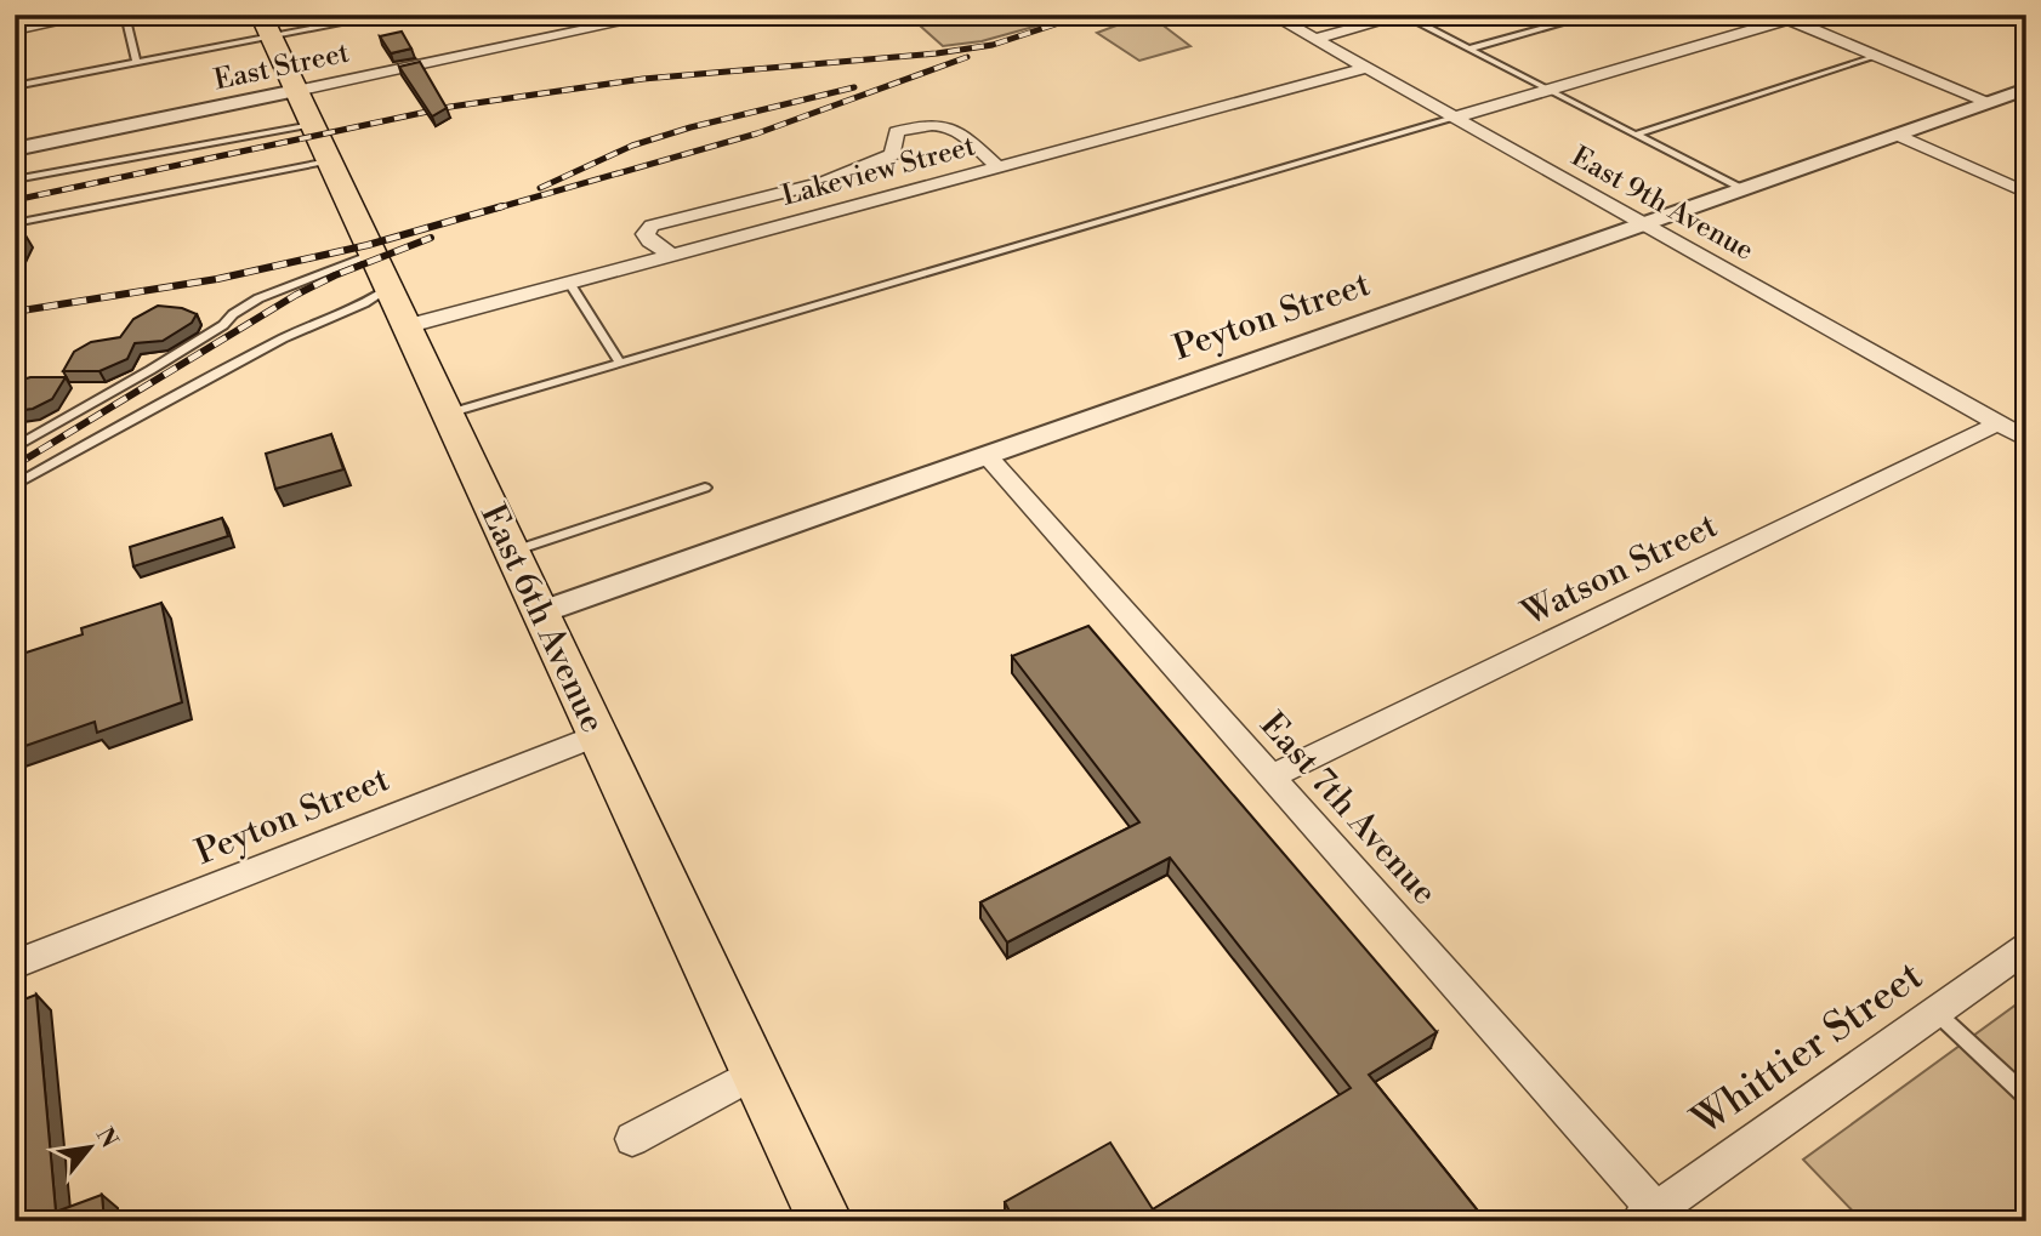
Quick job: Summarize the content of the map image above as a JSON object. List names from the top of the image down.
{
  "streets": {
    "main road": ["East 6th Avenue"],
    "street": [
      "East Street",
      "Lakeview Street",
      "East 9th Avenue",
      "Peyton Street",
      "Watson Street",
      "East 7th Avenue",
      "Whittier Street"
    ]
  },
  "crossings": [
    ["East Street", "East 6th Avenue"],
    ["Lakeview Street", "East 9th Avenue"],
    ["Lakeview Street", "East 6th Avenue"],
    ["East 9th Avenue", "Peyton Street"],
    ["East 9th Avenue", "Watson Street"],
    ["Peyton Street", "East 6th Avenue"],
    ["Peyton Street", "East 7th Avenue"],
    ["Watson Street", "East 7th Avenue"],
    ["East 7th Avenue", "Whittier Street"]
  ],
  "north": "top right"
}
